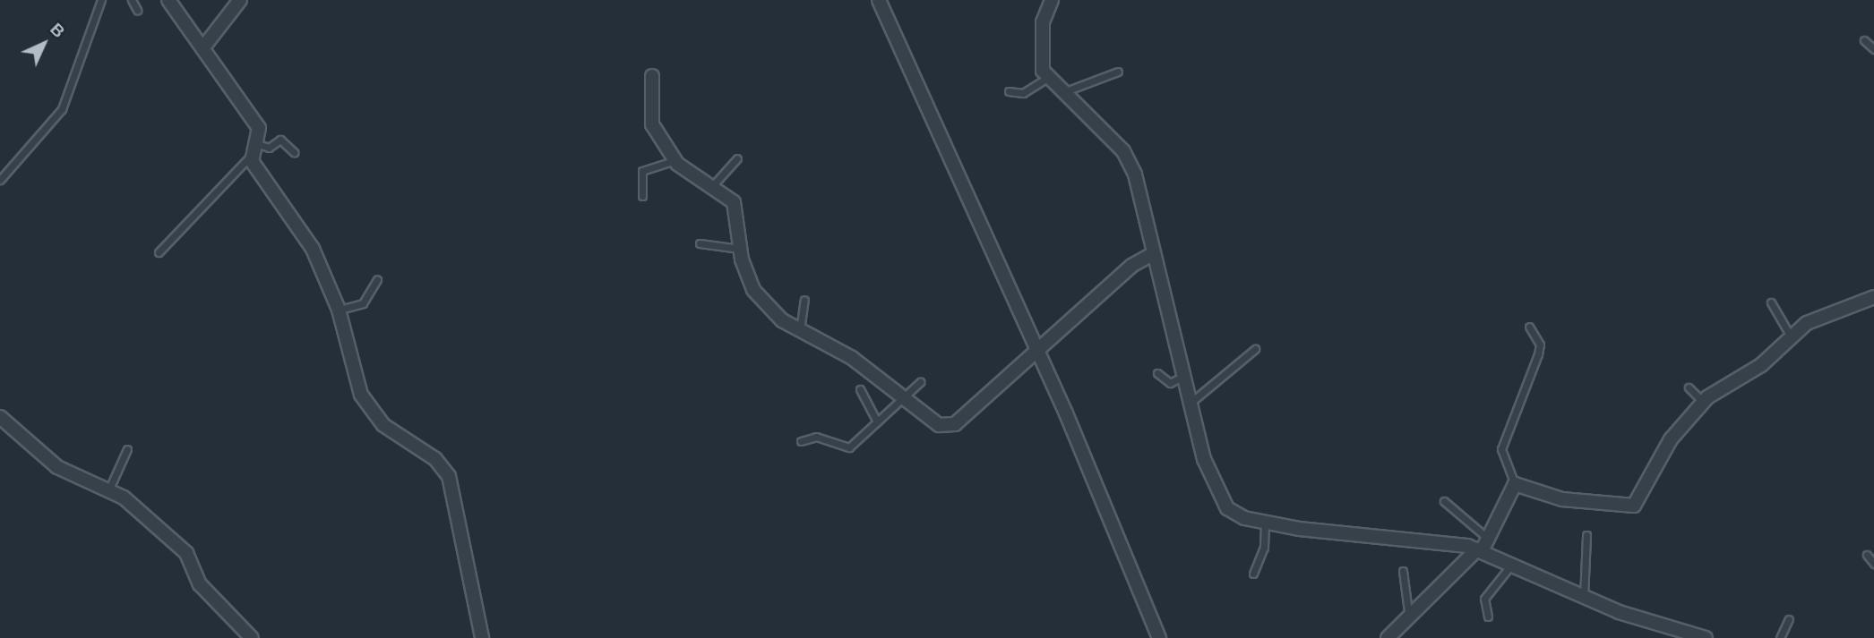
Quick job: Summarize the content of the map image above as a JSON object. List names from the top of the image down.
{
  "north": "top right"
}
